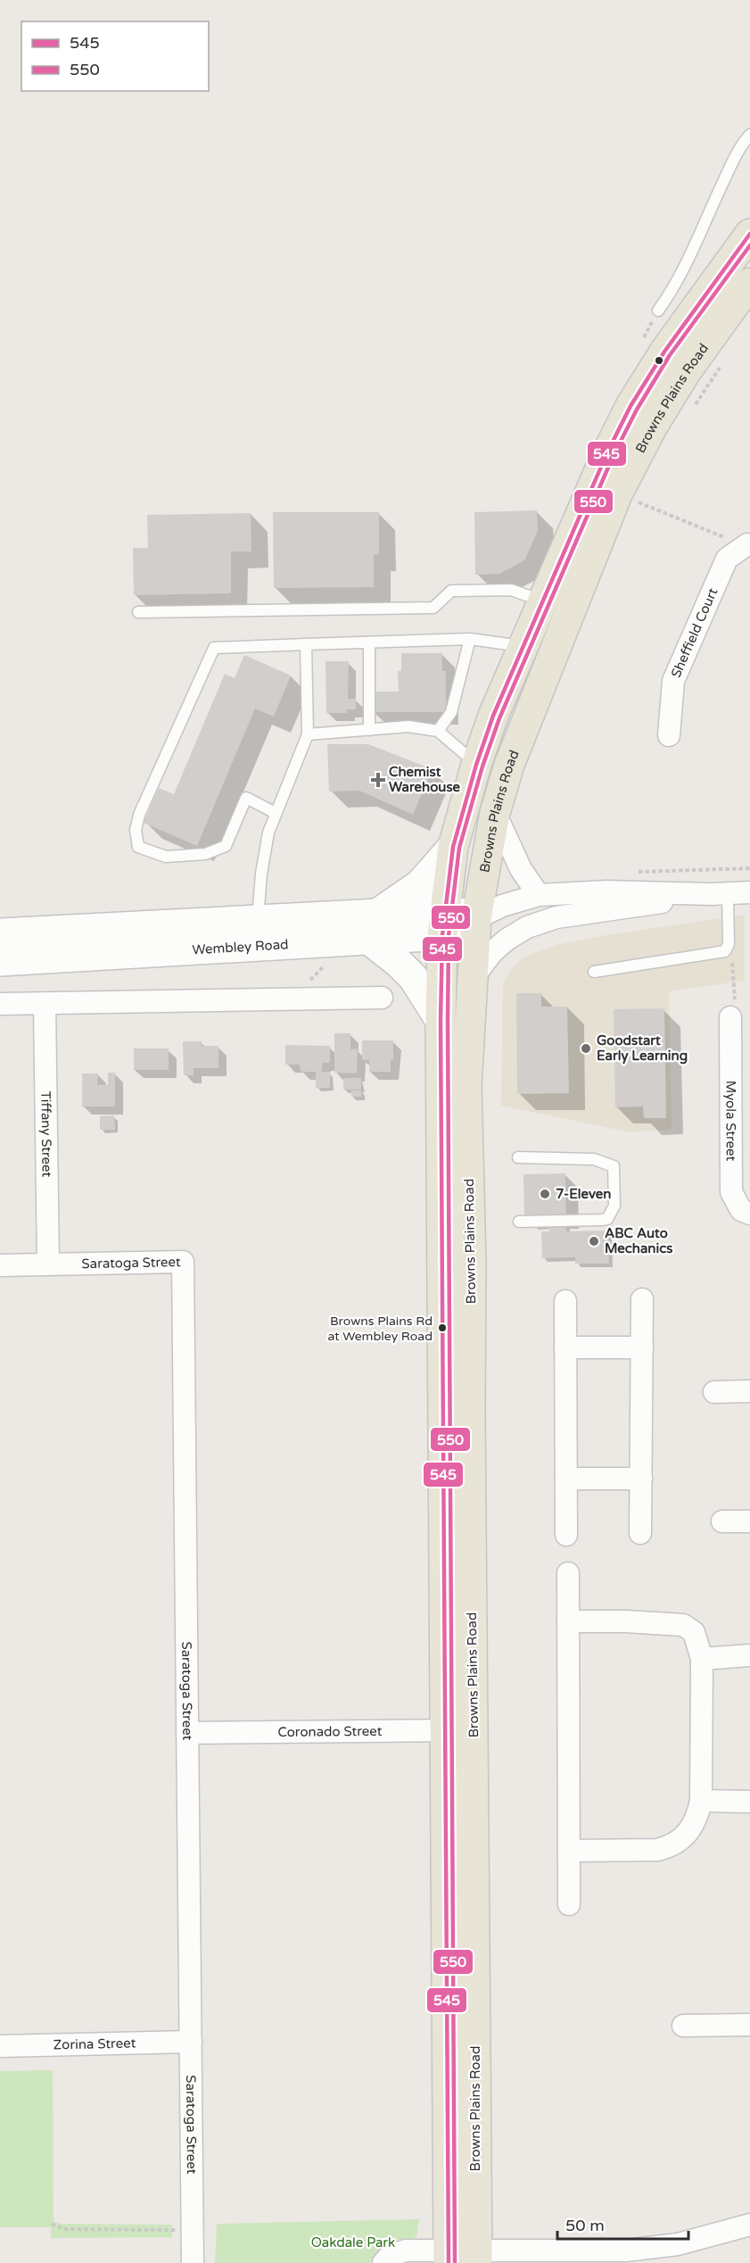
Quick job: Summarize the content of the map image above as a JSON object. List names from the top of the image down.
{
  "streets": {
    "main road": ["Browns Plains Road", "Wembley Road"],
    "street": [
      "Sheffield Court",
      "Myola Street",
      "Tiffany Street",
      "Saratoga Street",
      "Coronado Street",
      "Zorina Street"
    ]
  },
  "crossings": [
    ["Browns Plains Road", "Wembley Road"],
    ["Browns Plains Road", "Coronado Street"],
    ["Tiffany Street", "Saratoga Street"],
    ["Saratoga Street", "Coronado Street"],
    ["Saratoga Street", "Zorina Street"]
  ],
  "parks": ["Oakdale Park"],
  "places": {
    "health": ["Chemist Warehouse"],
    "other": [
      "Goodstart Early Learning",
      "7-Eleven",
      "ABC Auto Mechanics",
      "Browns Plains Rd at Wembley Road"
    ]
  },
  "lines": ["transit line 545", "transit line 550"],
  "legend": ["545", "550"],
  "scale_bar": "50 m"
}
